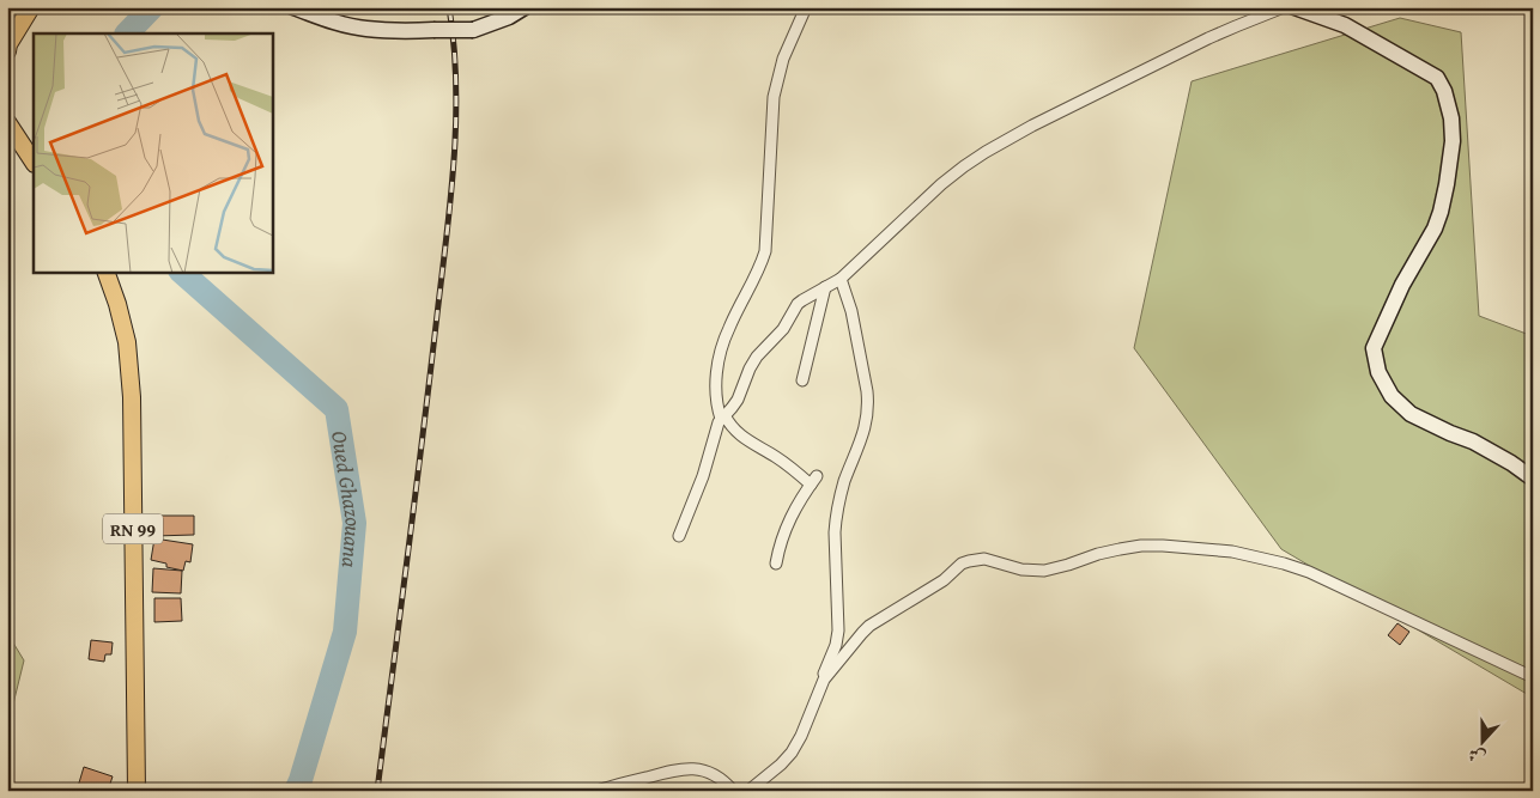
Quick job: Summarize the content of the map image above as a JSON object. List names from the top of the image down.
{
  "streets": {
    "main road": ["RN 99"]
  },
  "water": ["Oued Ghazouana"],
  "north": "bottom"
}
